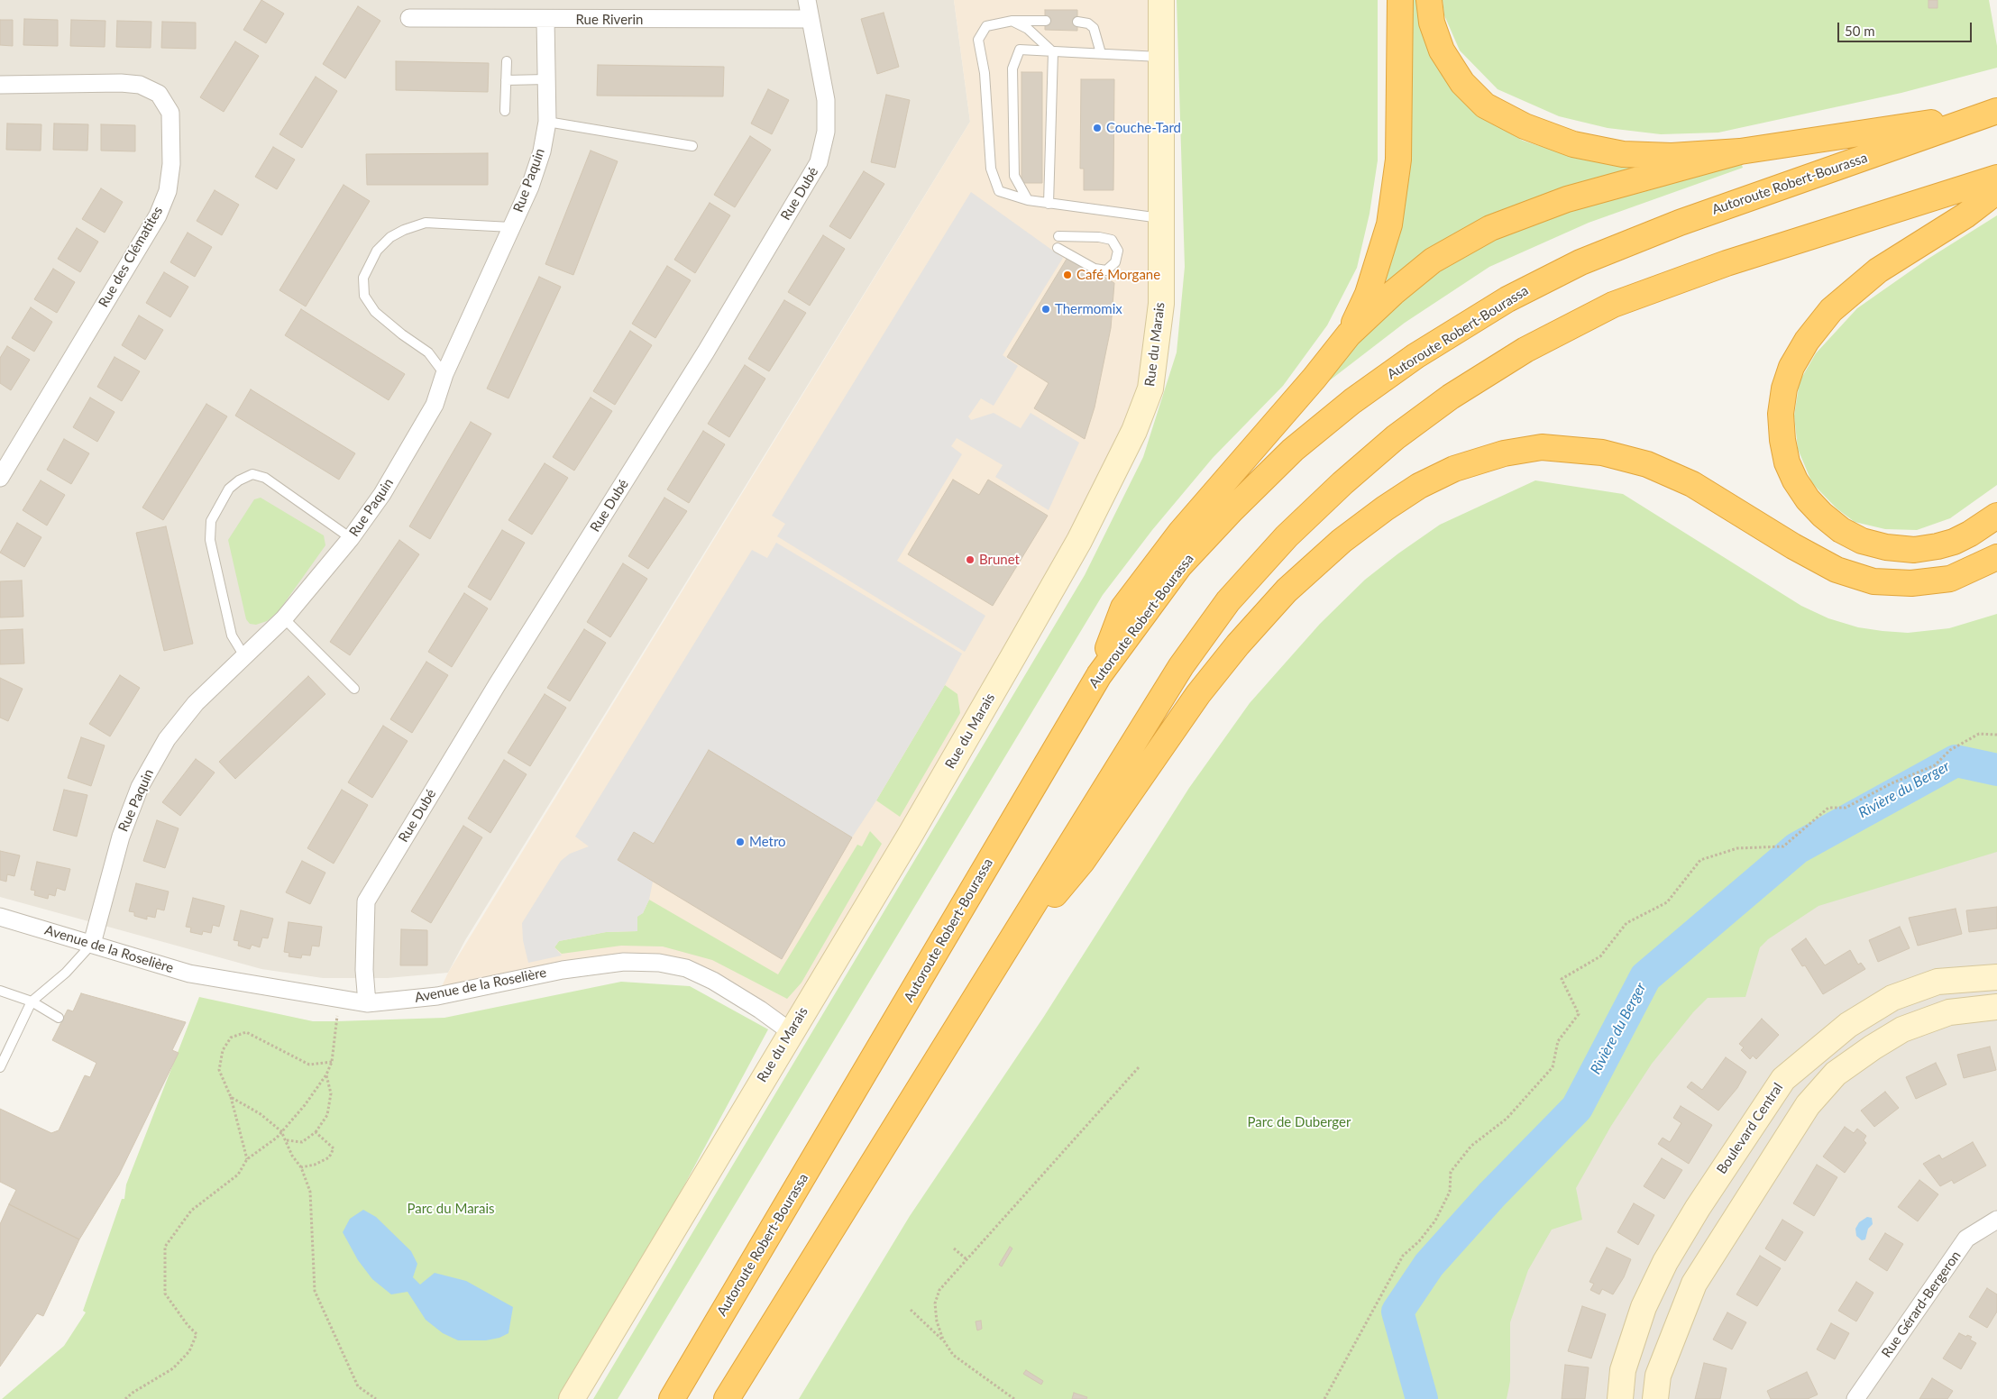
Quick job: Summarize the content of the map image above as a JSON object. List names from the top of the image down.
{
  "streets": {
    "highway": ["Autoroute Robert-Bourassa"],
    "street": [
      "Rue Riverin",
      "Rue Paquin",
      "Rue Dubé",
      "Rue des Clématites",
      "Rue du Marais",
      "Avenue de la Roselière",
      "Boulevard Central",
      "Rue Gérard-Bergeron"
    ]
  },
  "crossings": [
    ["Rue Riverin", "Rue Paquin"],
    ["Rue Riverin", "Rue Dubé"],
    ["Rue Paquin", "Avenue de la Roselière"],
    ["Rue Dubé", "Avenue de la Roselière"],
    ["Rue du Marais", "Avenue de la Roselière"]
  ],
  "water": ["Rivière du Berger"],
  "parks": ["Parc de Duberger", "Parc du Marais"],
  "places": [
    "Couche-Tard",
    "Café Morgane",
    "Thermomix",
    "Brunet",
    "Metro"
  ],
  "scale_bar": "50 m"
}
